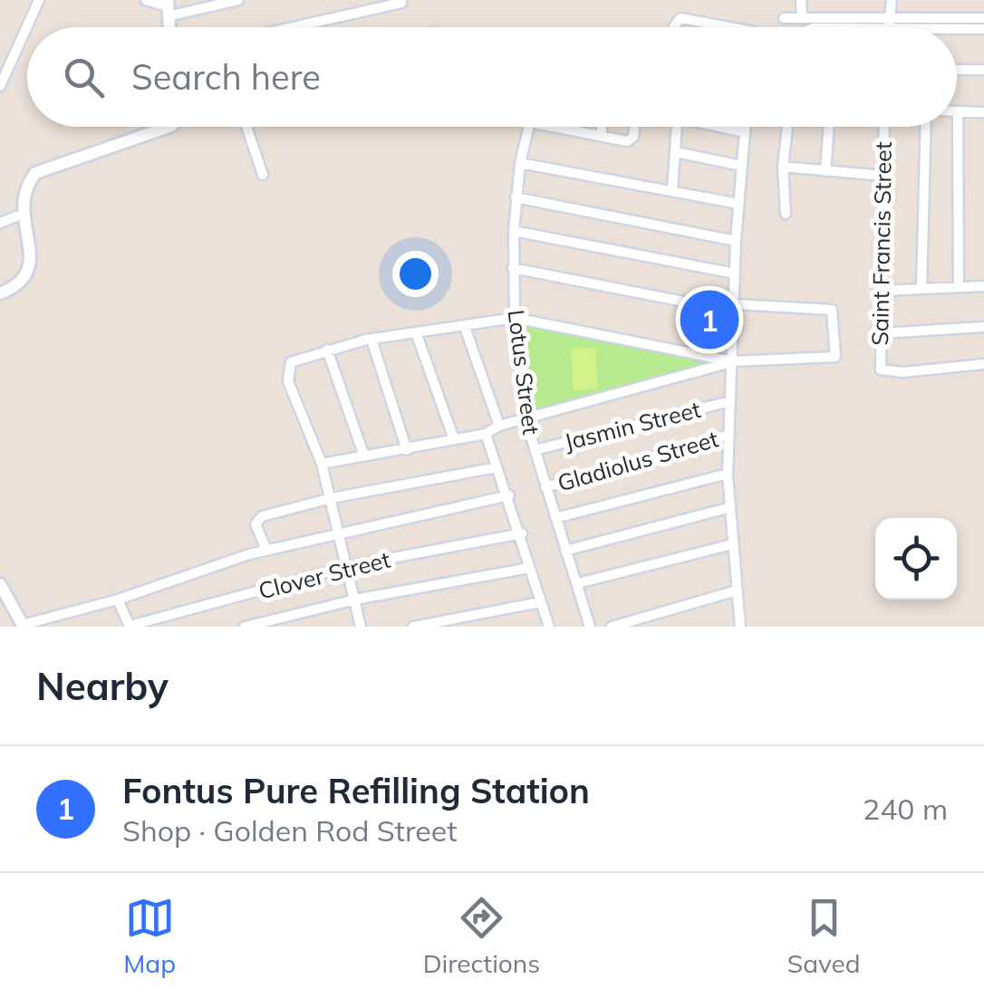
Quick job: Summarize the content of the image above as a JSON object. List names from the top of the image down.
{
  "streets": {
    "street": [
      "Saint Francis Street",
      "Lotus Street",
      "Jasmin Street",
      "Gladiolus Street",
      "Clover Street"
    ]
  },
  "crossings": [
    ["Lotus Street", "Jasmin Street"],
    ["Lotus Street", "Gladiolus Street"]
  ],
  "page": {
    "search": "Search here",
    "pins": "1",
    "heading": "Nearby",
    "list": [
      {
        "mark": "1",
        "name": "Fontus Pure Refilling Station",
        "note": "Shop · Golden Rod Street",
        "value": "240 m"
      }
    ],
    "nav": ["Map", "Directions", "Saved"]
  }
}
